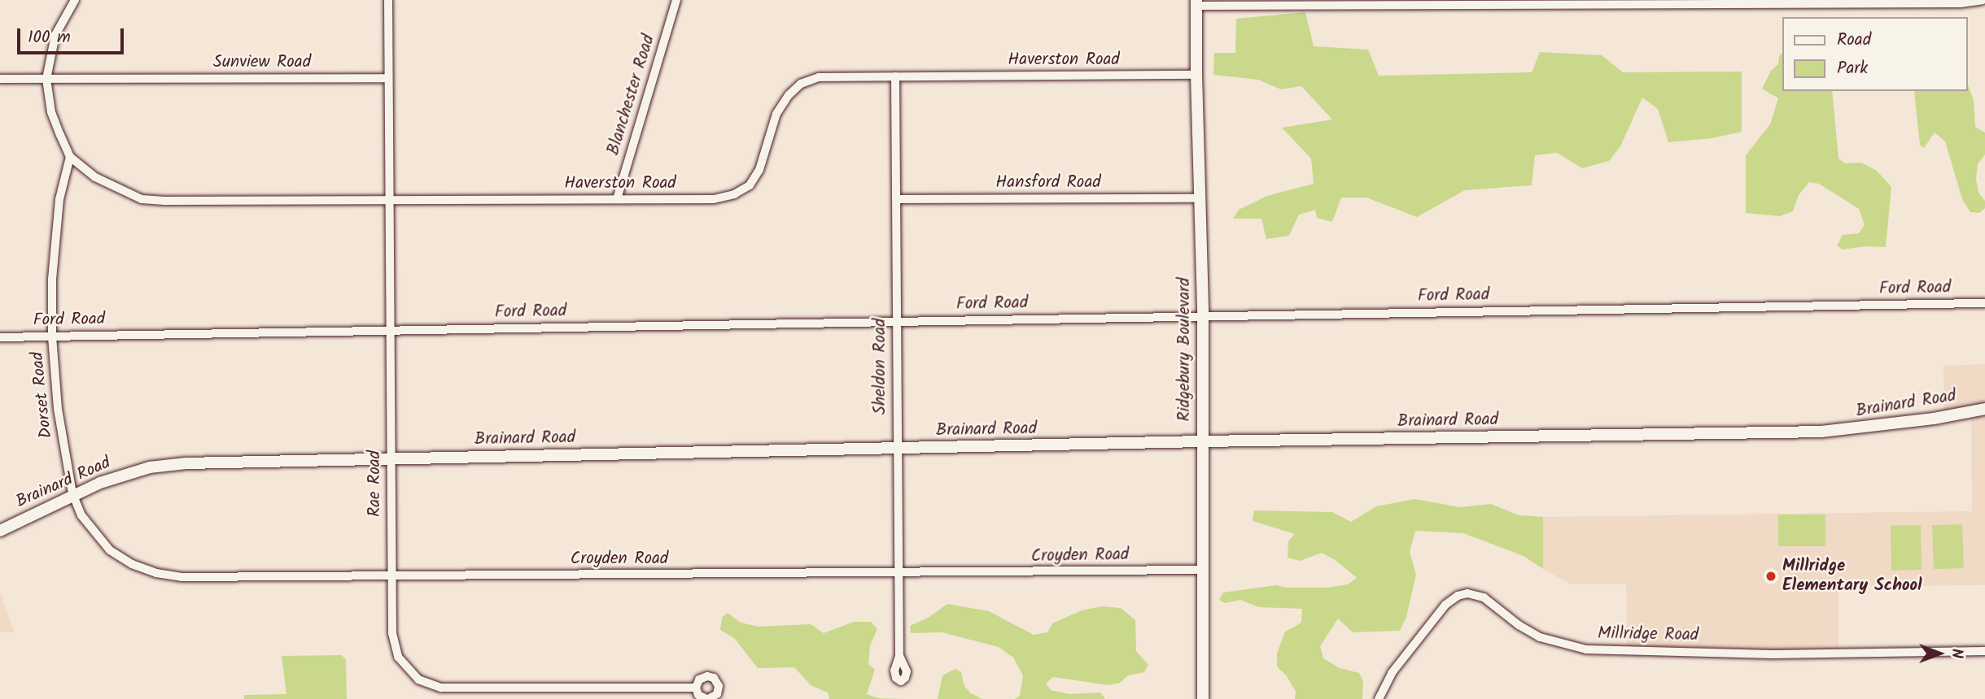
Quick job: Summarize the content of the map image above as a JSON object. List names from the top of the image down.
{
  "streets": {
    "street": [
      "Haverston Road",
      "Sunview Road",
      "Blanchester Road",
      "Hansford Road",
      "Ford Road",
      "Ridgebury Boulevard",
      "Sheldon Road",
      "Dorset Road",
      "Brainard Road",
      "Rae Road",
      "Croyden Road",
      "Millridge Road"
    ]
  },
  "crossings": [
    ["Haverston Road", "Sunview Road"],
    ["Haverston Road", "Blanchester Road"],
    ["Haverston Road", "Ridgebury Boulevard"],
    ["Haverston Road", "Sheldon Road"],
    ["Haverston Road", "Dorset Road"],
    ["Haverston Road", "Rae Road"],
    ["Sunview Road", "Rae Road"],
    ["Hansford Road", "Ridgebury Boulevard"],
    ["Hansford Road", "Sheldon Road"],
    ["Ford Road", "Ridgebury Boulevard"],
    ["Ford Road", "Sheldon Road"],
    ["Ford Road", "Dorset Road"],
    ["Ford Road", "Rae Road"],
    ["Ridgebury Boulevard", "Brainard Road"],
    ["Ridgebury Boulevard", "Croyden Road"],
    ["Sheldon Road", "Brainard Road"],
    ["Sheldon Road", "Croyden Road"],
    ["Dorset Road", "Brainard Road"],
    ["Dorset Road", "Croyden Road"],
    ["Brainard Road", "Rae Road"],
    ["Brainard Road", "Croyden Road"],
    ["Rae Road", "Croyden Road"]
  ],
  "places": ["Millridge Elementary School"],
  "legend": ["Road", "Park"],
  "scale_bar": "100 m",
  "north": "right"
}
